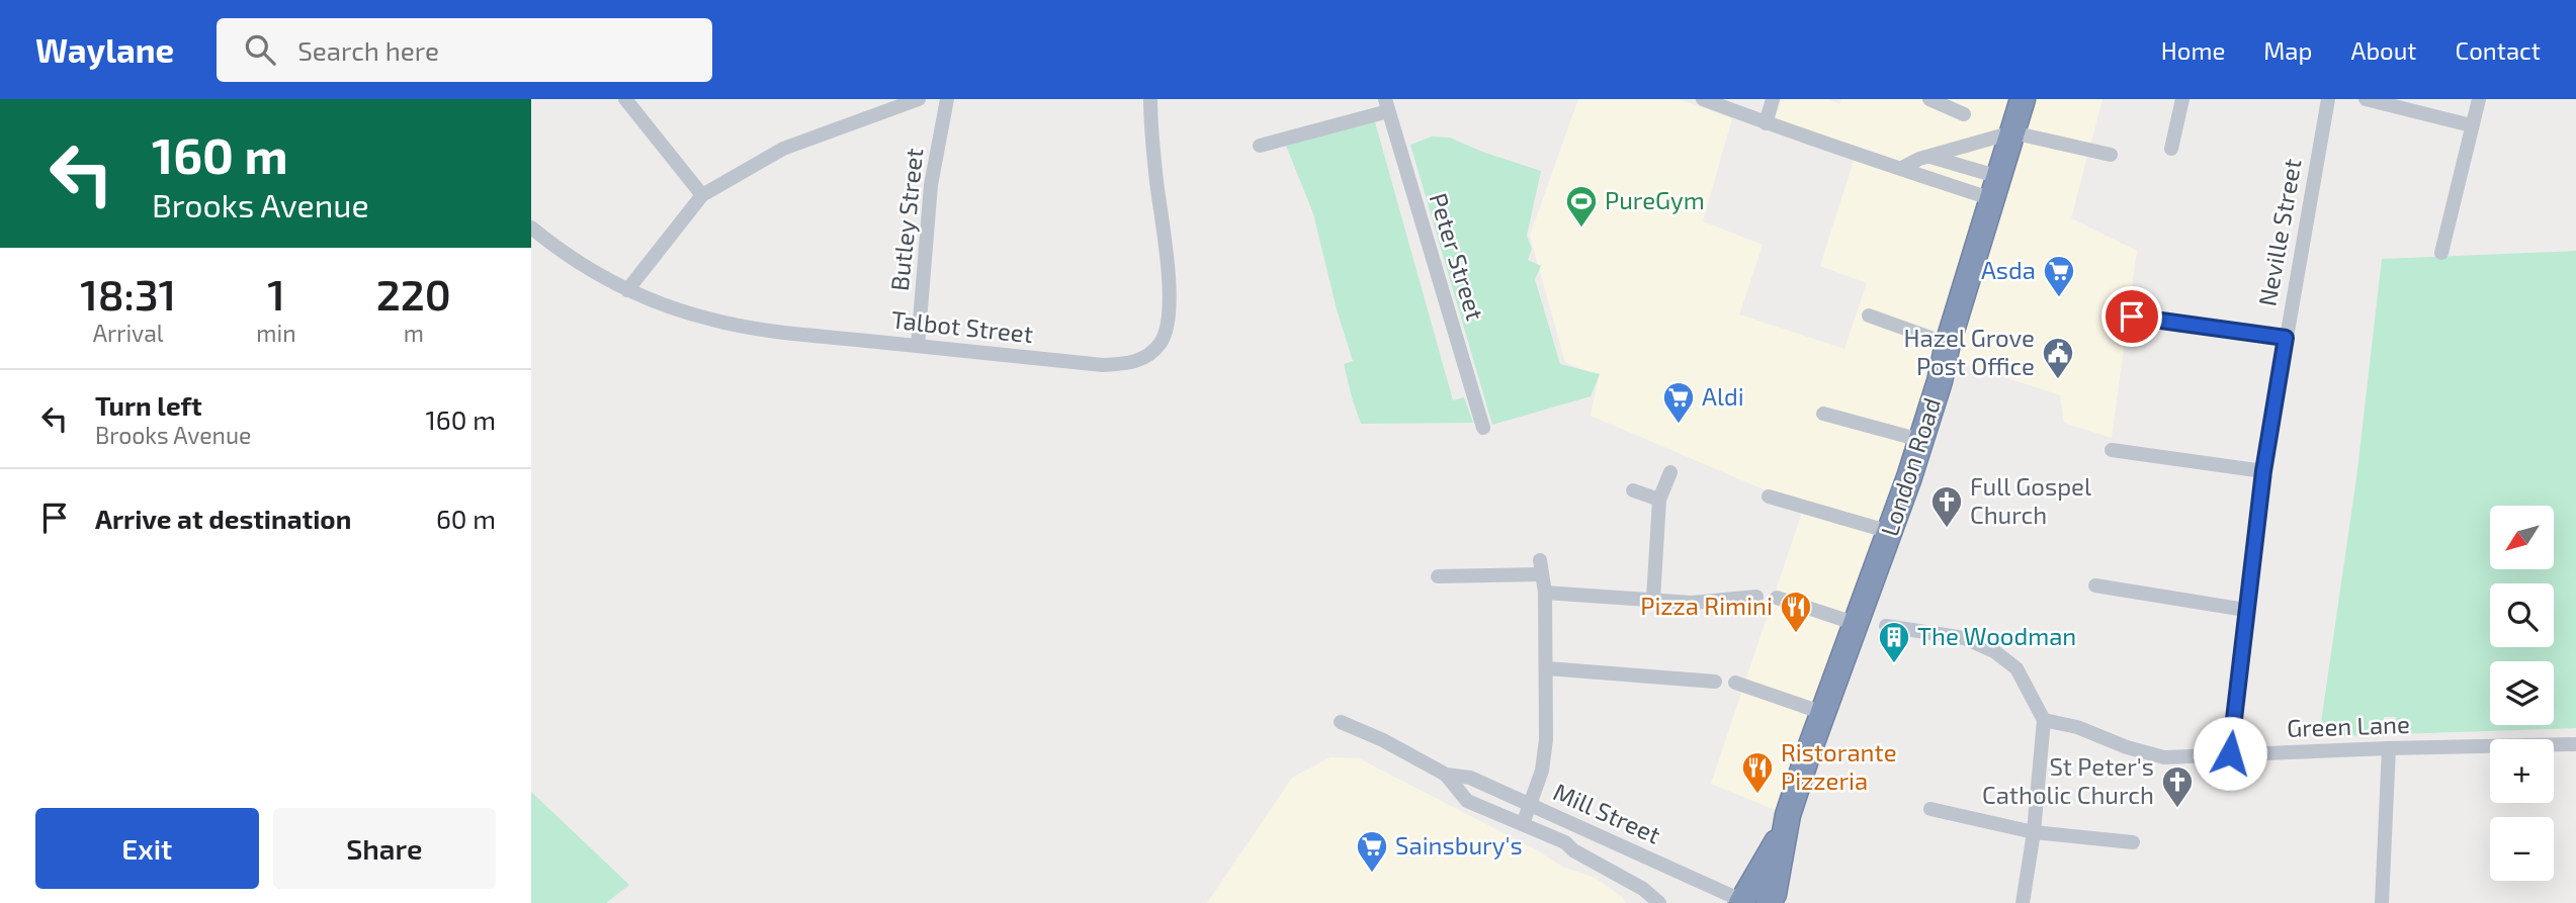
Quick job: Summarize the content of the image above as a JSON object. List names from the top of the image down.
{
  "streets": {
    "highway": ["London Road"],
    "street": [
      "Butley Street",
      "Neville Street",
      "Peter Street",
      "Talbot Street",
      "Green Lane",
      "Mill Street"
    ]
  },
  "crossings": [
    ["Butley Street", "Talbot Street"],
    ["Neville Street", "Green Lane"],
    ["London Road", "Mill Street"]
  ],
  "places": {
    "sports": ["PureGym"],
    "supermarket": ["Asda", "Aldi", "Sainsbury's"],
    "public building": ["Hazel Grove Post Office"],
    "church": ["Full Gospel Church", "St Peter's Catholic Church"],
    "restaurant": ["Pizza Rimini", "Ristorante Pizzeria"],
    "building": ["The Woodman"]
  },
  "north": "bottom left",
  "page": {
    "header": "Waylane",
    "search": "Search here",
    "nav": [
      "Home",
      "Map",
      "About",
      "Contact"
    ],
    "turn": ["160 m", "Brooks Avenue"],
    "eta": [
      "18:31",
      "Arrival",
      "1",
      "min",
      "220",
      "m"
    ],
    "list": [
      {
        "name": "Turn left",
        "note": "Brooks Avenue",
        "value": "160 m"
      },
      {
        "name": "Arrive at destination",
        "value": "60 m"
      }
    ],
    "map_buttons": ["+", "−"],
    "buttons": ["Exit", "Share"]
  }
}
